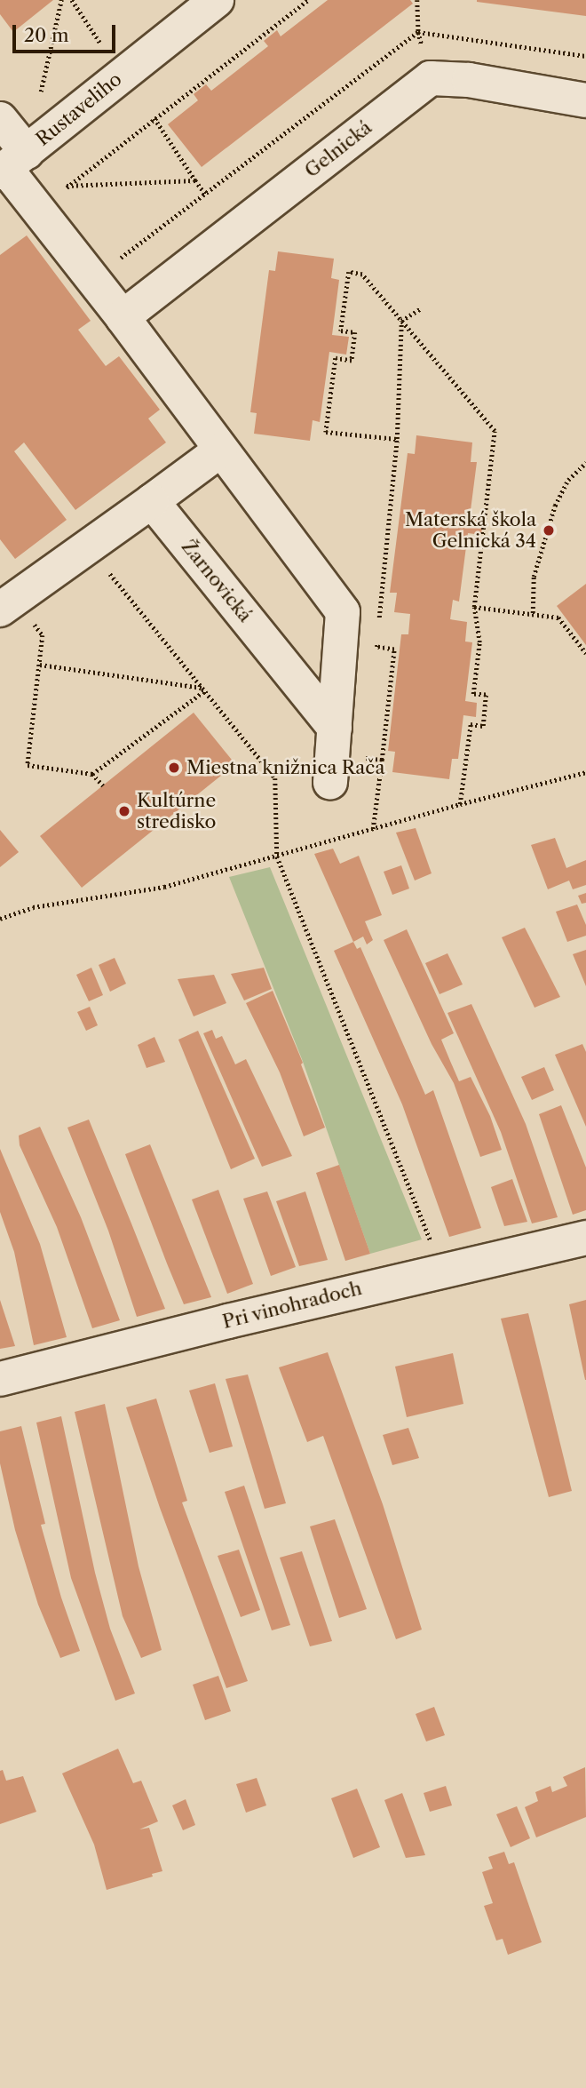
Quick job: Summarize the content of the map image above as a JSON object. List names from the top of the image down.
{
  "streets": {
    "street": [
      "Rustaveliho",
      "Gelnická",
      "Žarnovická",
      "Pri vinohradoch"
    ]
  },
  "places": ["Materská škola Gelnická 34", "Miestna knižnica Rača", "Kultúrne stredisko"],
  "scale_bar": "20 m"
}
